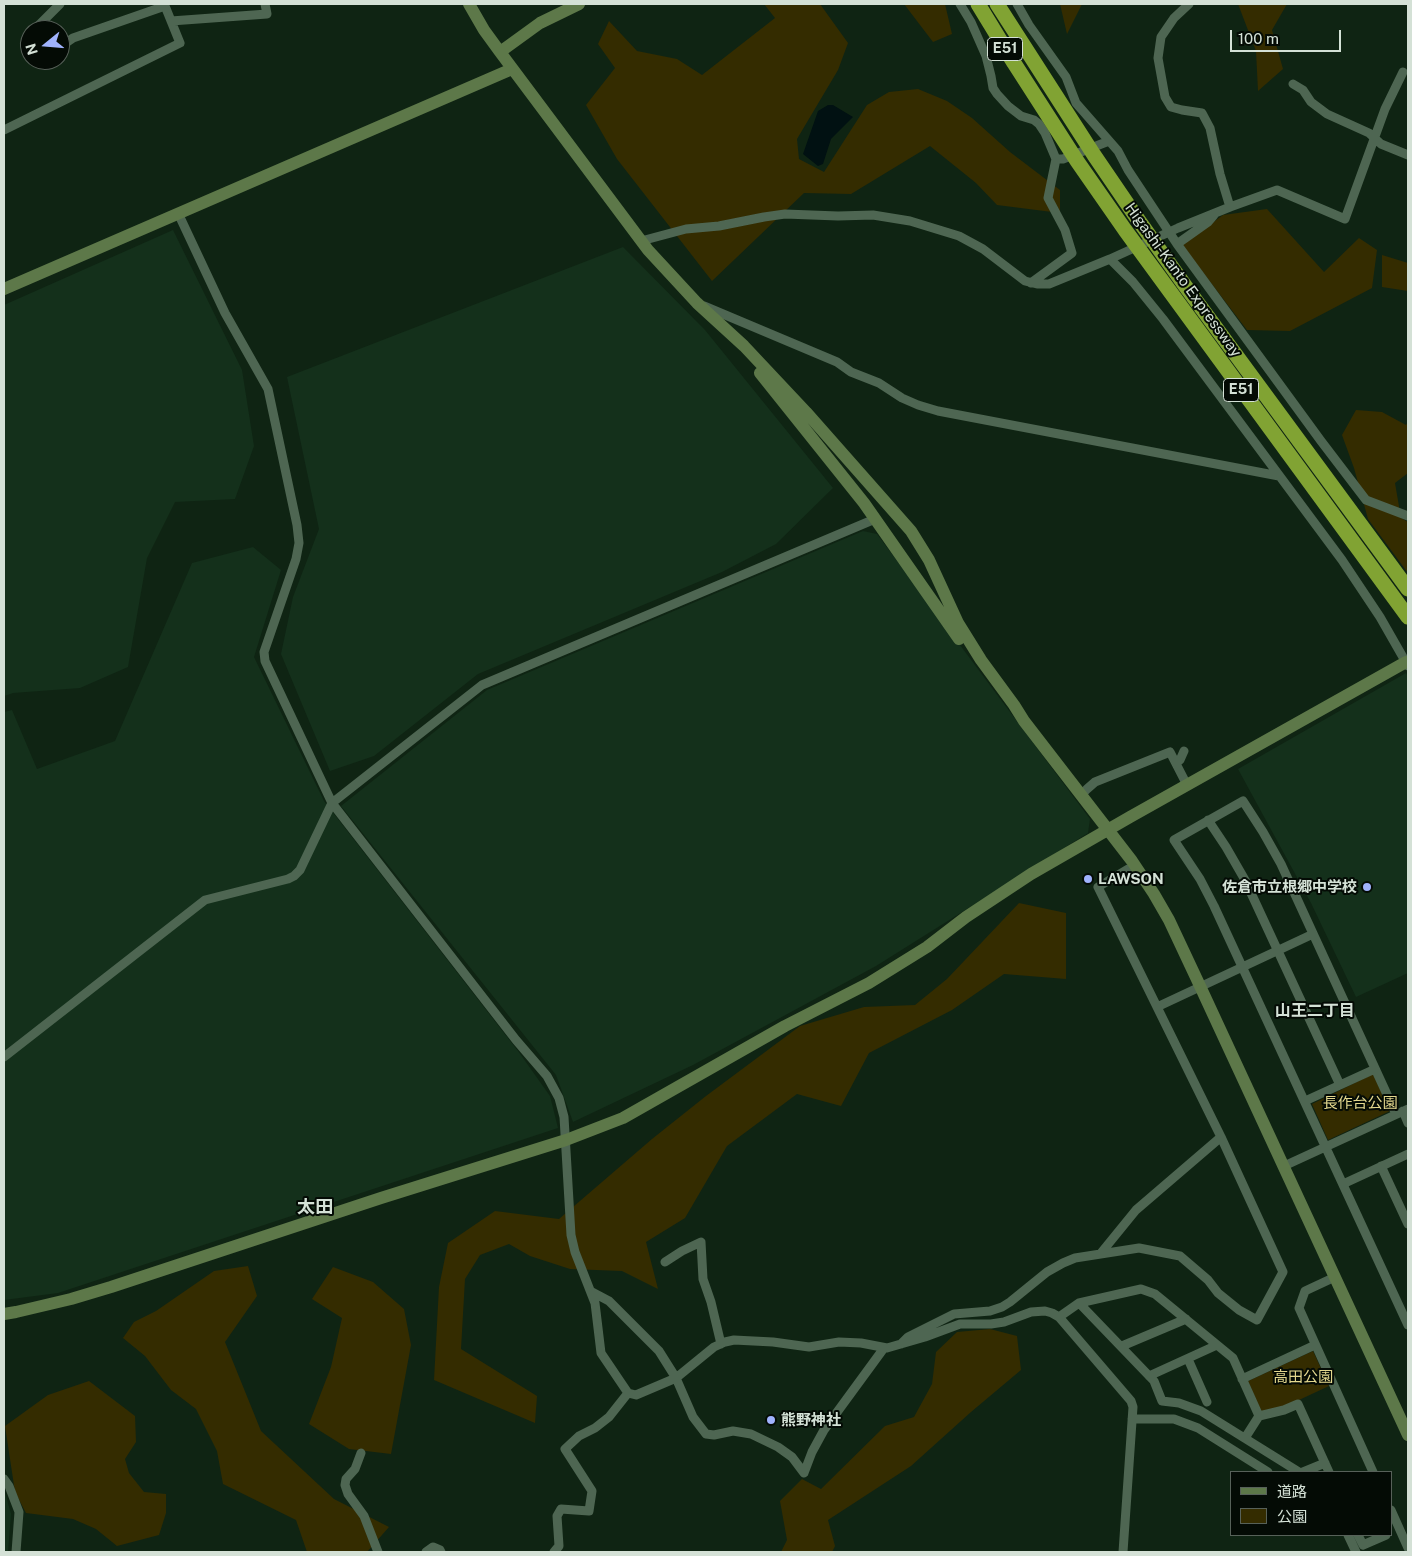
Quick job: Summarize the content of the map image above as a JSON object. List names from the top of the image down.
{
  "streets": {
    "highway": ["E51", "Higashi-Kanto Expressway"]
  },
  "districts": ["山王二丁目", "太田"],
  "parks": ["長作台公園", "高田公園"],
  "places": ["LAWSON", "佐倉市立根郷中学校", "熊野神社"],
  "legend": ["道路", "公園"],
  "scale_bar": "100 m",
  "north": "left"
}
